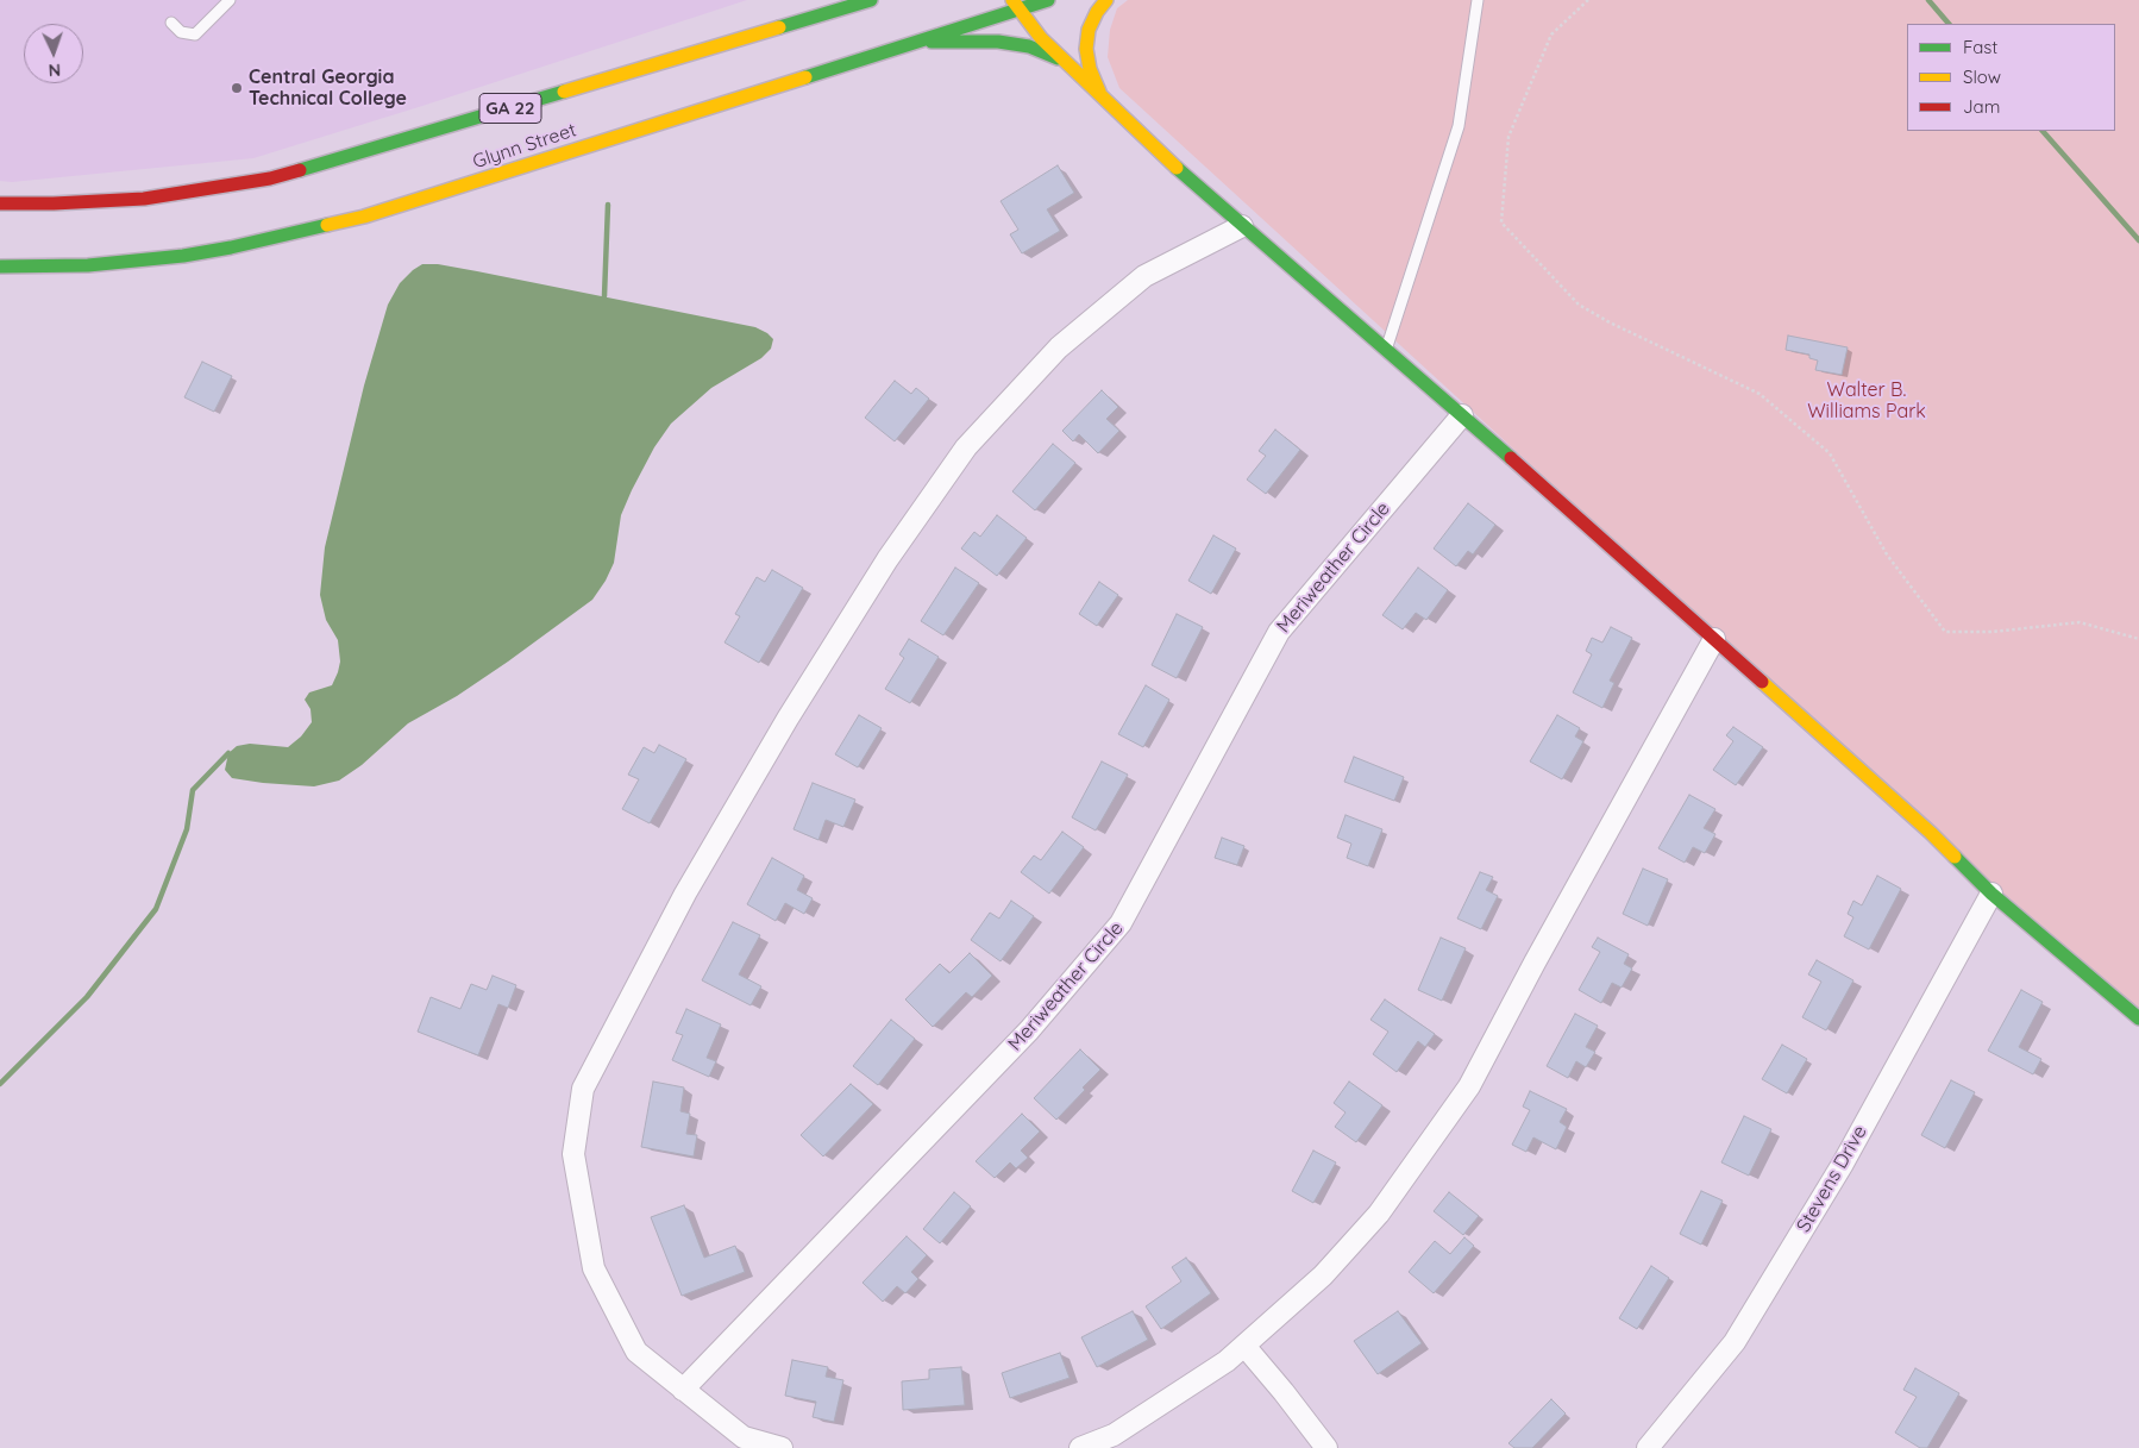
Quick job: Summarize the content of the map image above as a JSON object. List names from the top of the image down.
{
  "streets": {
    "main road": ["GA 22", "Glynn Street"],
    "street": ["Meriweather Circle", "Stevens Drive"]
  },
  "parks": ["Walter B. Williams Park"],
  "places": ["Central Georgia Technical College"],
  "legend": ["Fast", "Slow", "Jam"],
  "north": "bottom"
}
